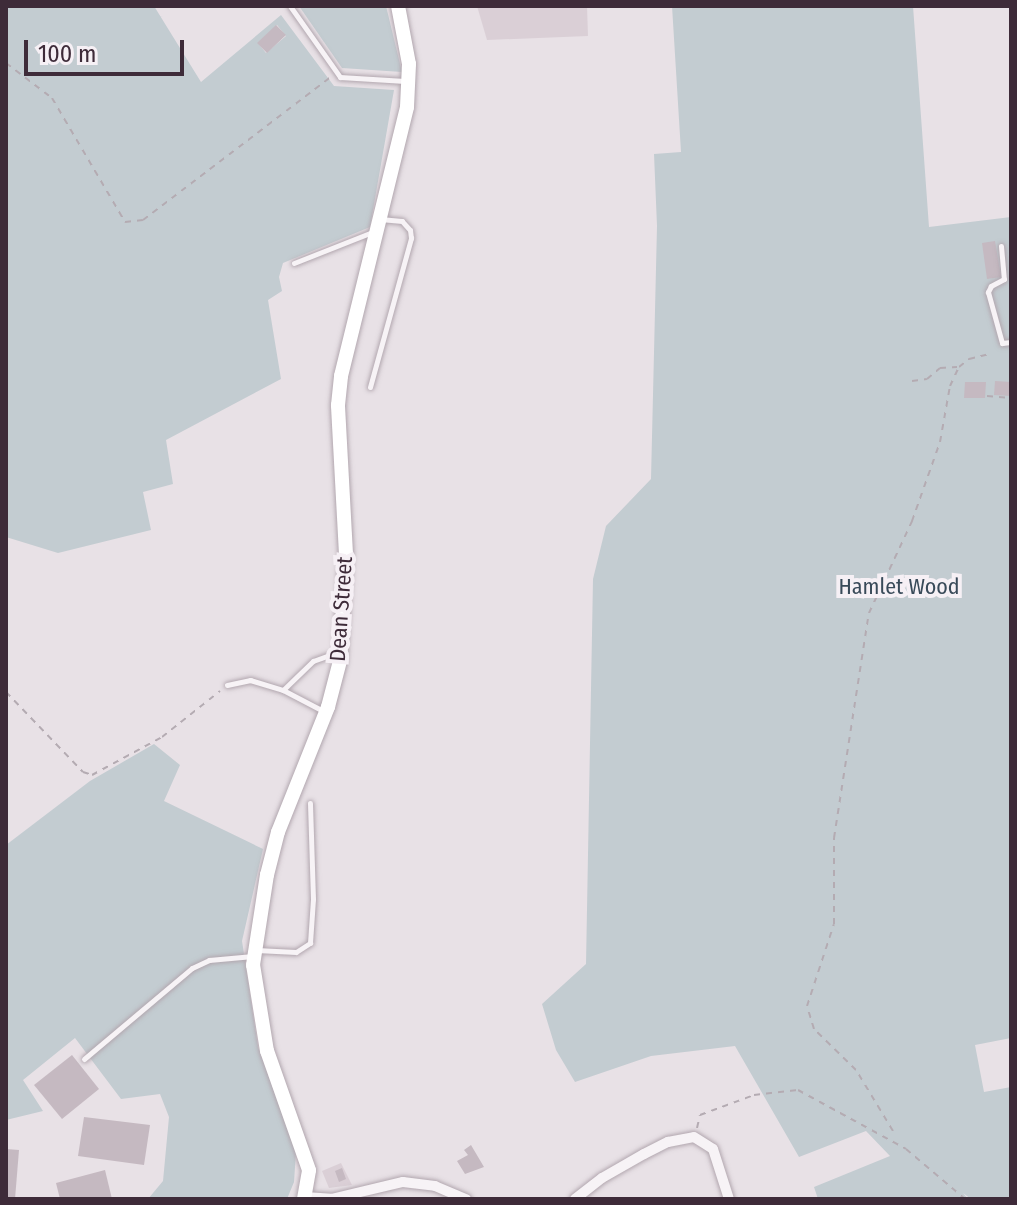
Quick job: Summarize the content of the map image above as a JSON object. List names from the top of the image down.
{
  "streets": {
    "street": ["Dean Street"]
  },
  "parks": ["Hamlet Wood"],
  "scale_bar": "100 m"
}
